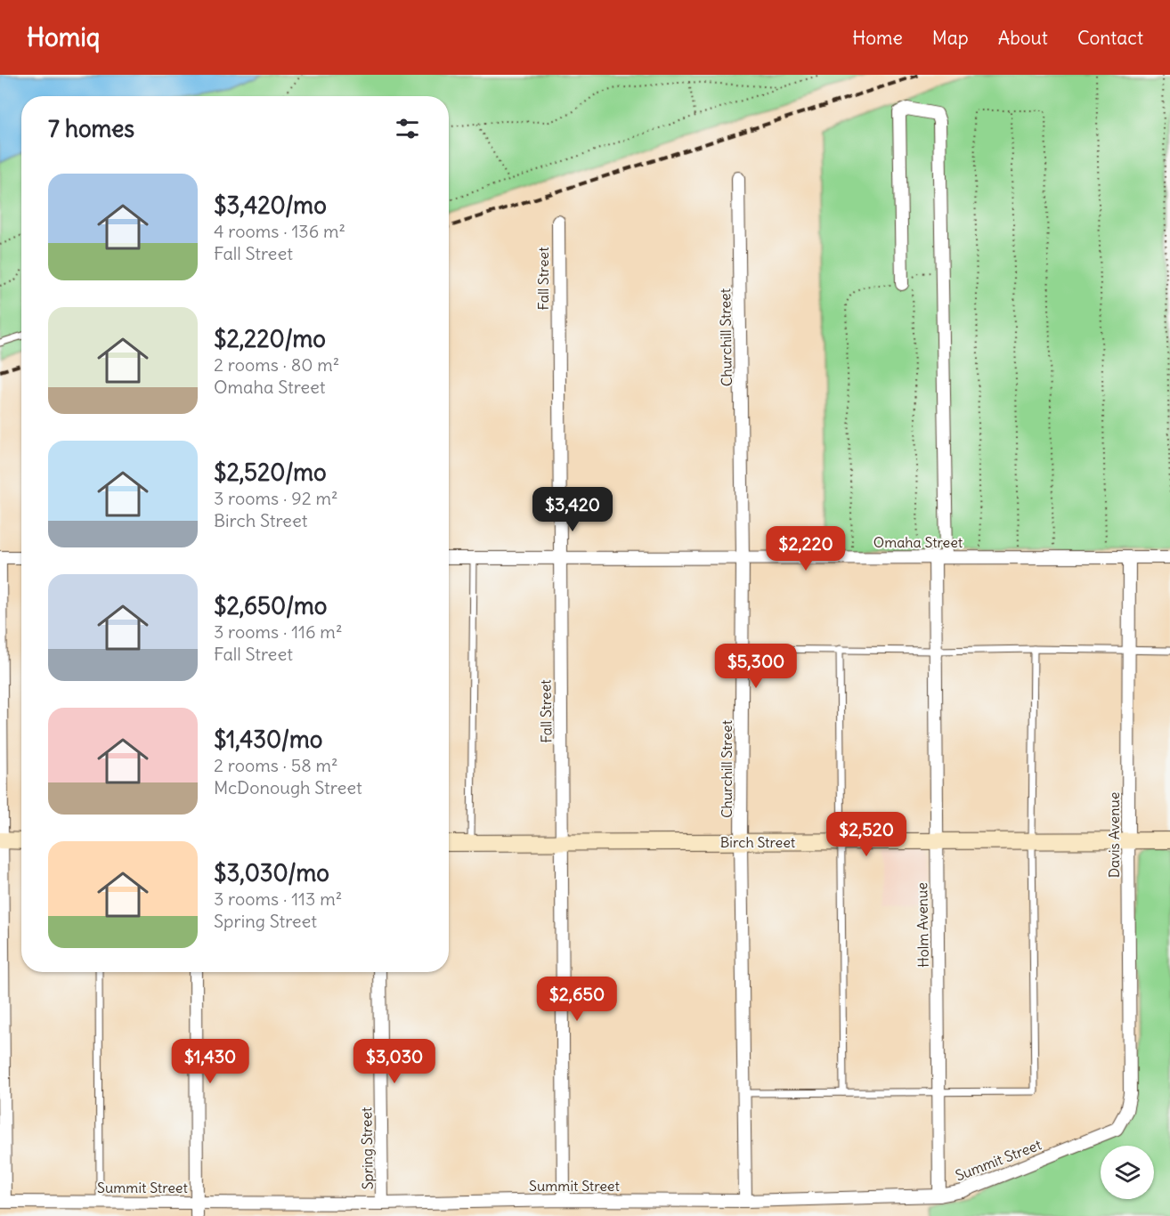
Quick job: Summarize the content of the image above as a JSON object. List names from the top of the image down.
{
  "streets": {
    "main road": ["Birch Street"],
    "street": [
      "Fall Street",
      "Churchill Street",
      "Omaha Street",
      "Davis Avenue",
      "Holm Avenue",
      "Spring Street",
      "Summit Street"
    ]
  },
  "crossings": [
    ["Fall Street", "Omaha Street"],
    ["Fall Street", "Birch Street"],
    ["Fall Street", "Summit Street"],
    ["Churchill Street", "Omaha Street"],
    ["Churchill Street", "Birch Street"],
    ["Churchill Street", "Summit Street"],
    ["Omaha Street", "Davis Avenue"],
    ["Omaha Street", "Holm Avenue"],
    ["Davis Avenue", "Birch Street"],
    ["Davis Avenue", "Summit Street"],
    ["Birch Street", "Holm Avenue"],
    ["Holm Avenue", "Summit Street"],
    ["Spring Street", "Summit Street"]
  ],
  "page": {
    "header": "Homiq",
    "nav": [
      "Home",
      "Map",
      "About",
      "Contact"
    ],
    "heading": "7 homes",
    "list": [
      {
        "name": "$3,420/mo",
        "note": "4 rooms · 136 m² · Fall Street"
      },
      {
        "name": "$2,220/mo",
        "note": "2 rooms · 80 m² · Omaha Street"
      },
      {
        "name": "$2,520/mo",
        "note": "3 rooms · 92 m² · Birch Street"
      },
      {
        "name": "$2,650/mo",
        "note": "3 rooms · 116 m² · Fall Street"
      },
      {
        "name": "$1,430/mo",
        "note": "2 rooms · 58 m² · McDonough Street"
      },
      {
        "name": "$3,030/mo",
        "note": "3 rooms · 113 m² · Spring Street"
      }
    ],
    "price": [
      "$3,420",
      "$2,220",
      "$5,300",
      "$2,520",
      "$2,650",
      "$1,430",
      "$3,030"
    ]
  }
}
